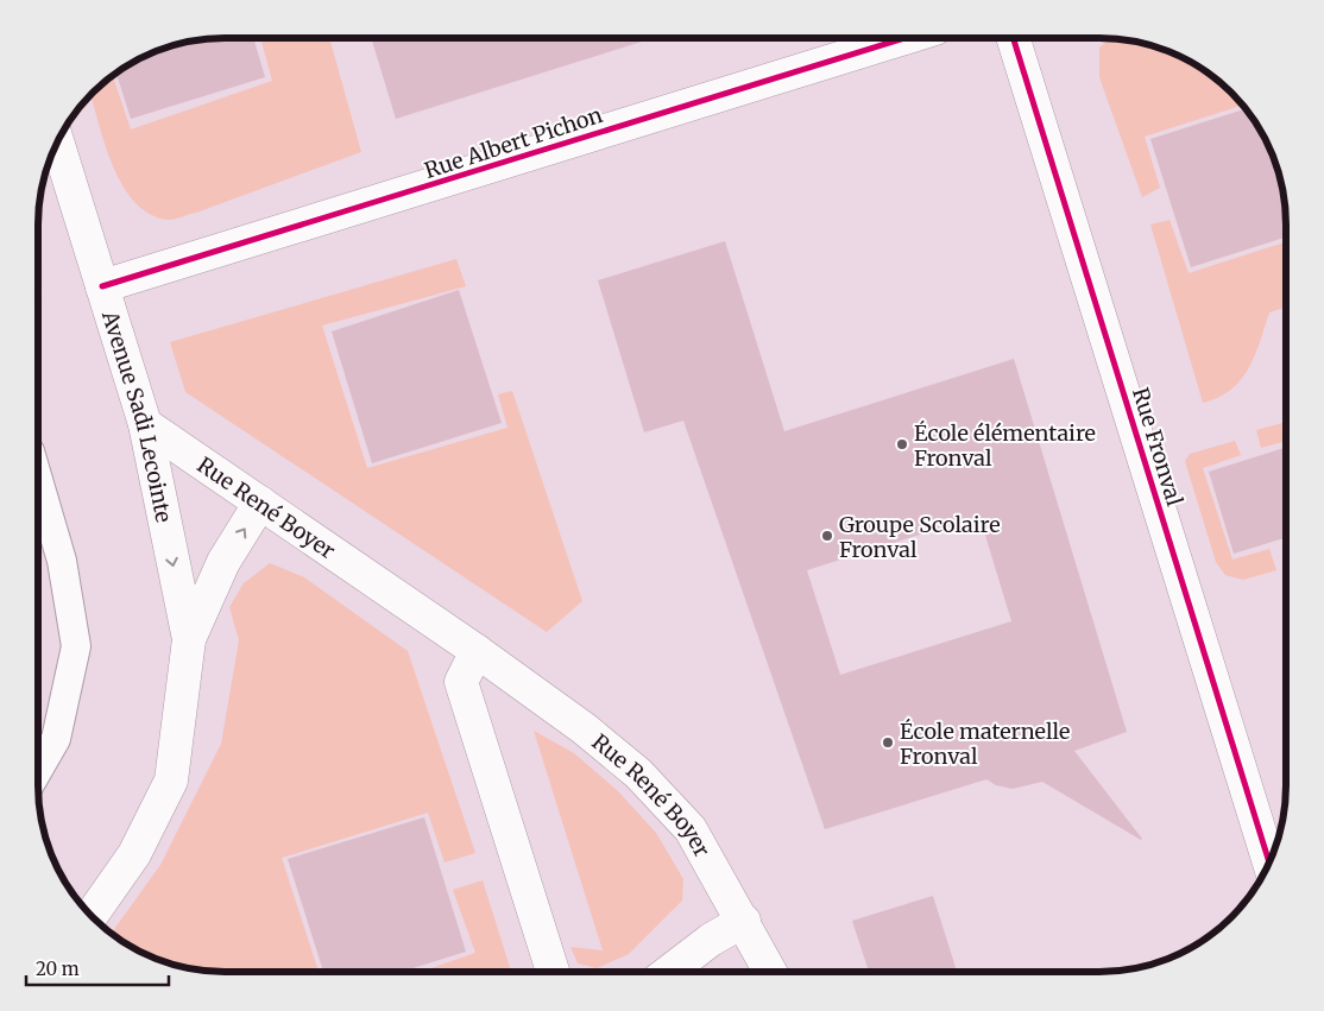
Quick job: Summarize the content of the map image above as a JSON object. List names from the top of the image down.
{
  "streets": {
    "street": [
      "Rue Albert Pichon",
      "Avenue Sadi Lecointe",
      "Rue Fronval",
      "Rue René Boyer"
    ]
  },
  "crossings": [
    ["Rue Albert Pichon", "Avenue Sadi Lecointe"],
    ["Avenue Sadi Lecointe", "Rue René Boyer"]
  ],
  "places": ["École élémentaire Fronval", "Groupe Scolaire Fronval", "École maternelle Fronval"],
  "scale_bar": "20 m"
}
